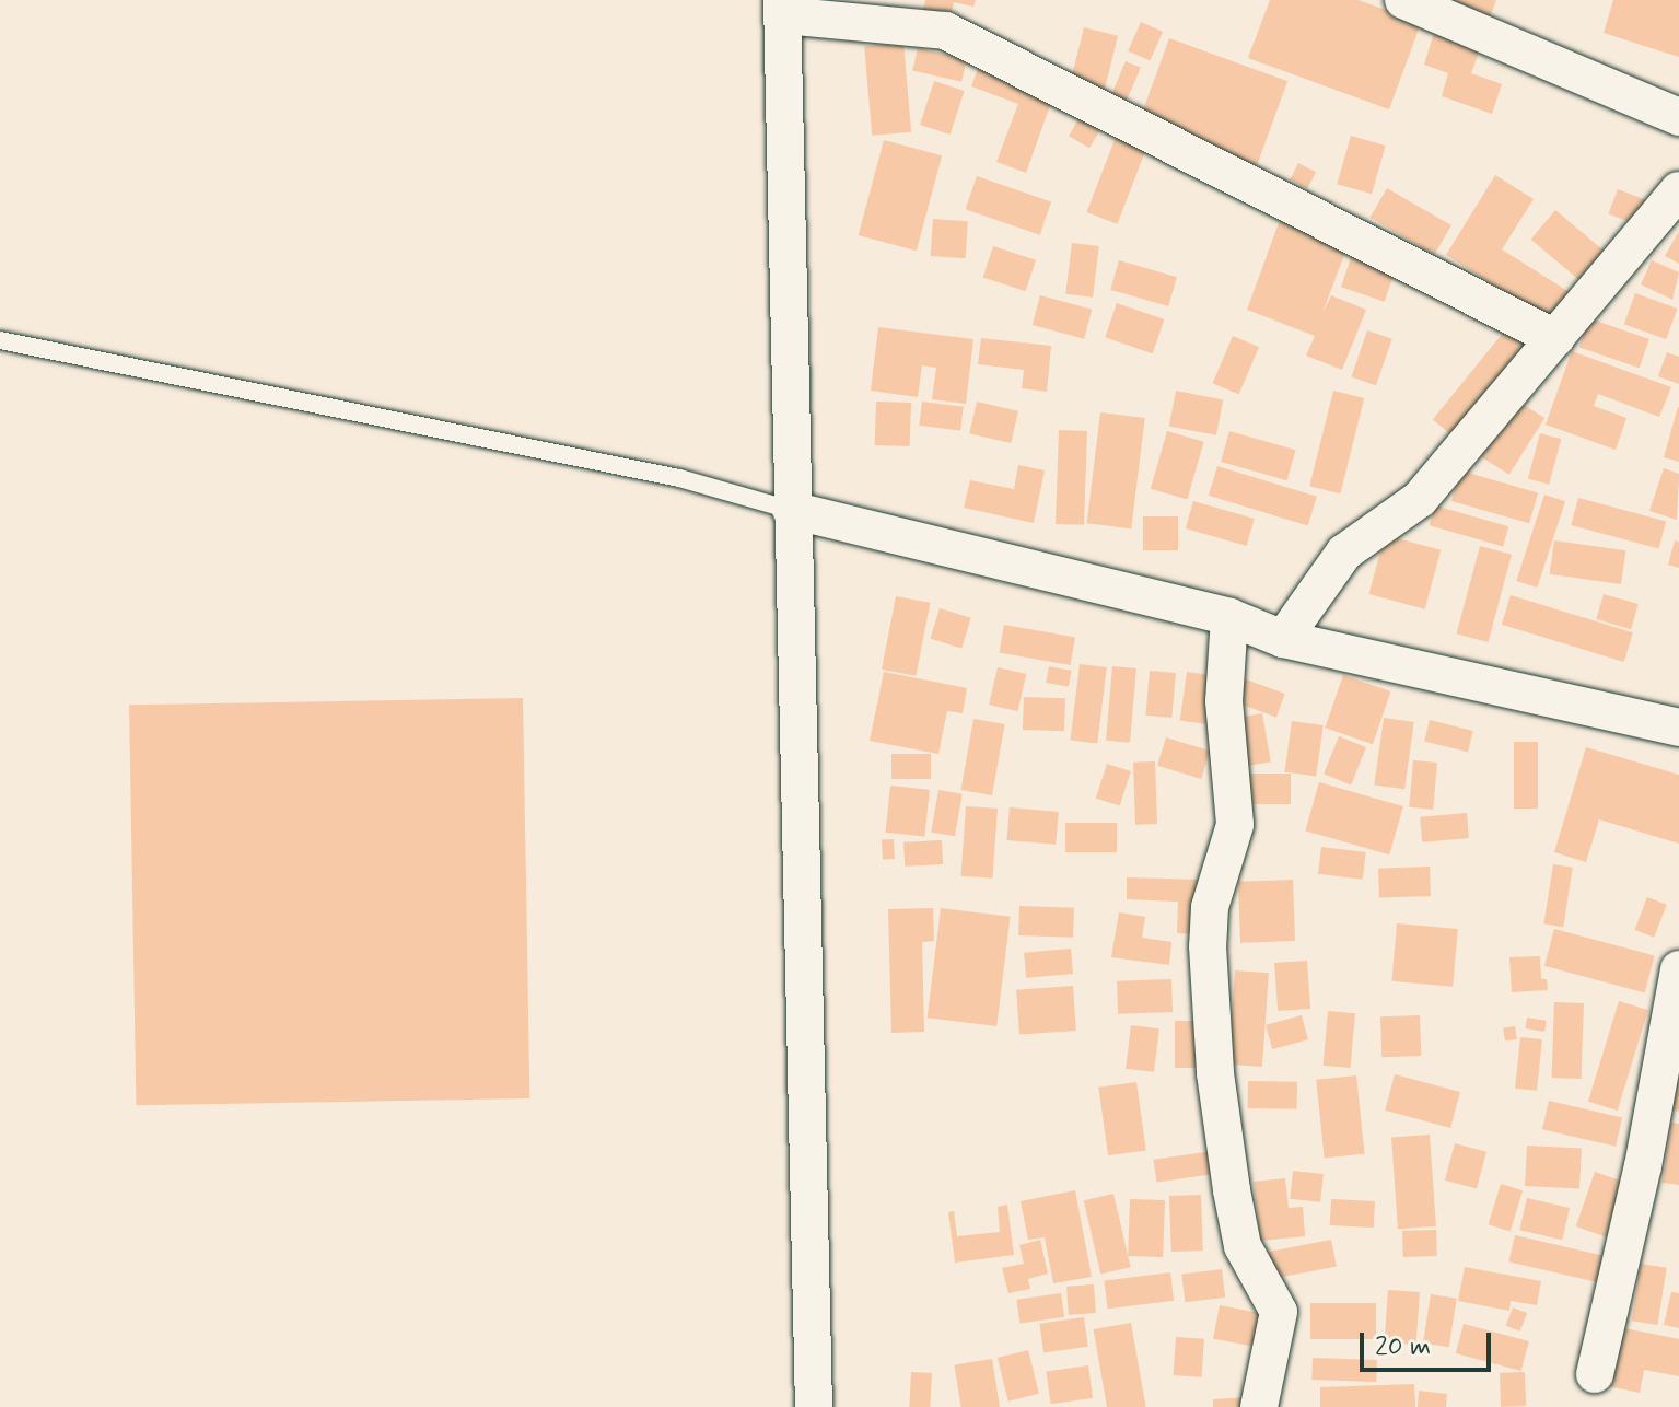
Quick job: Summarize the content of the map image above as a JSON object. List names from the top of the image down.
{
  "scale_bar": "20 m"
}
